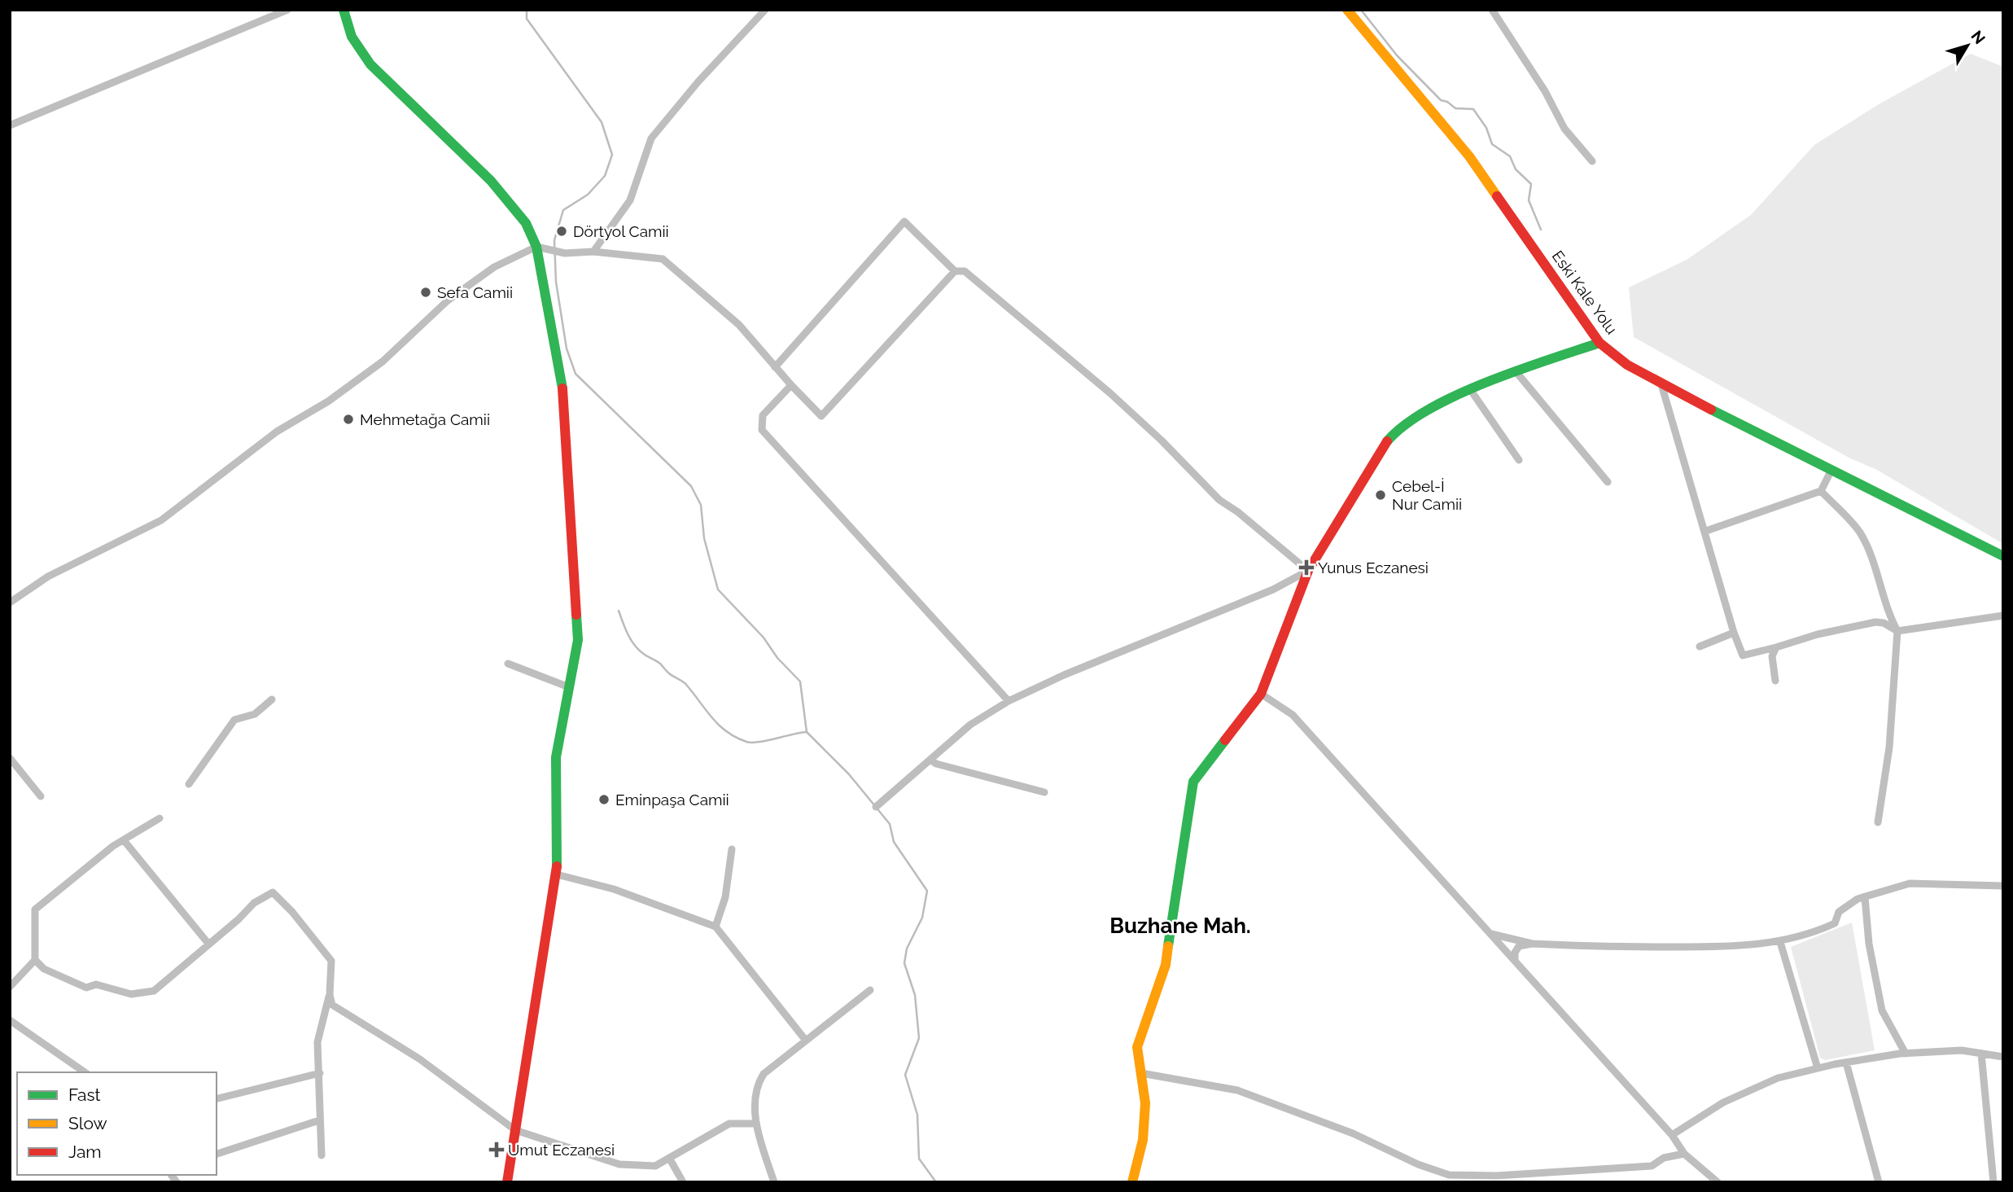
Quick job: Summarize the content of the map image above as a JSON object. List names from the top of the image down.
{
  "streets": {
    "street": ["Eski Kale Yolu"]
  },
  "districts": ["Buzhane Mah."],
  "places": {
    "other": [
      "Dörtyol Camii",
      "Sefa Camii",
      "Mehmetağa Camii",
      "Cebel-İ Nur Camii",
      "Eminpaşa Camii"
    ],
    "health": ["Yunus Eczanesi", "Umut Eczanesi"]
  },
  "legend": ["Fast", "Slow", "Jam"],
  "north": "top right"
}
